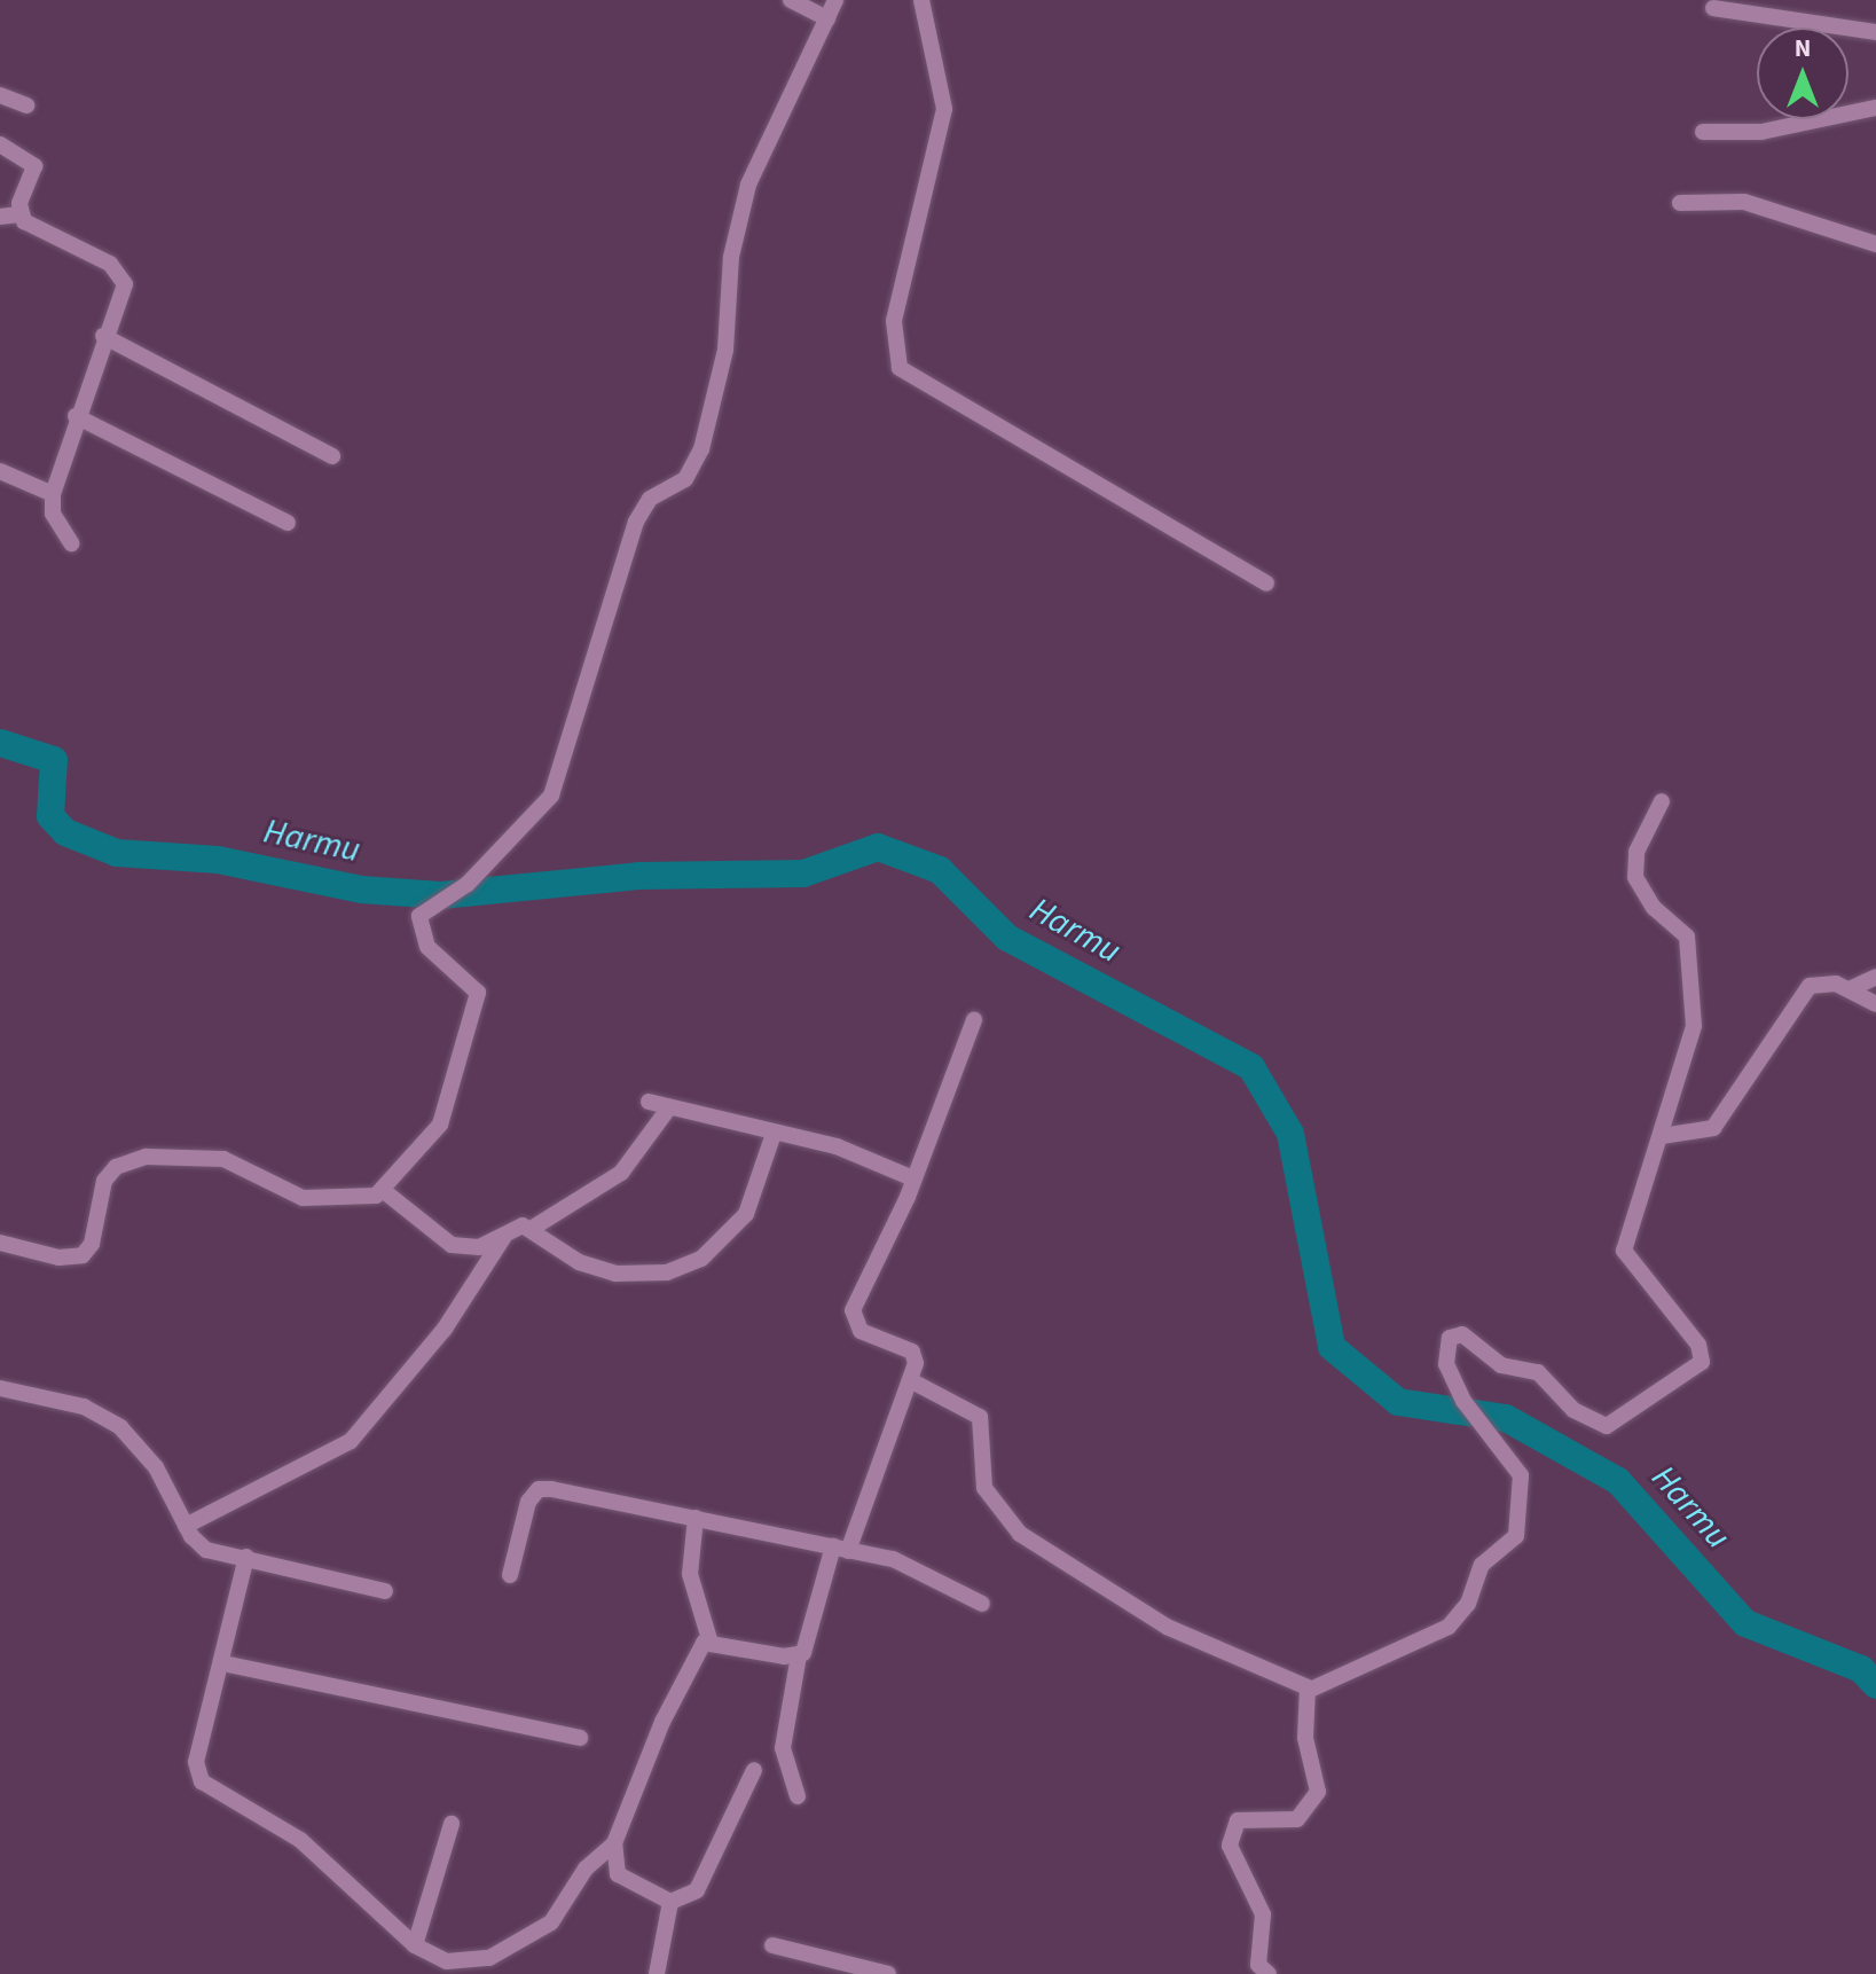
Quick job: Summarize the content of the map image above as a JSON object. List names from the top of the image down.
{
  "water": ["Harmu"],
  "north": "top"
}
